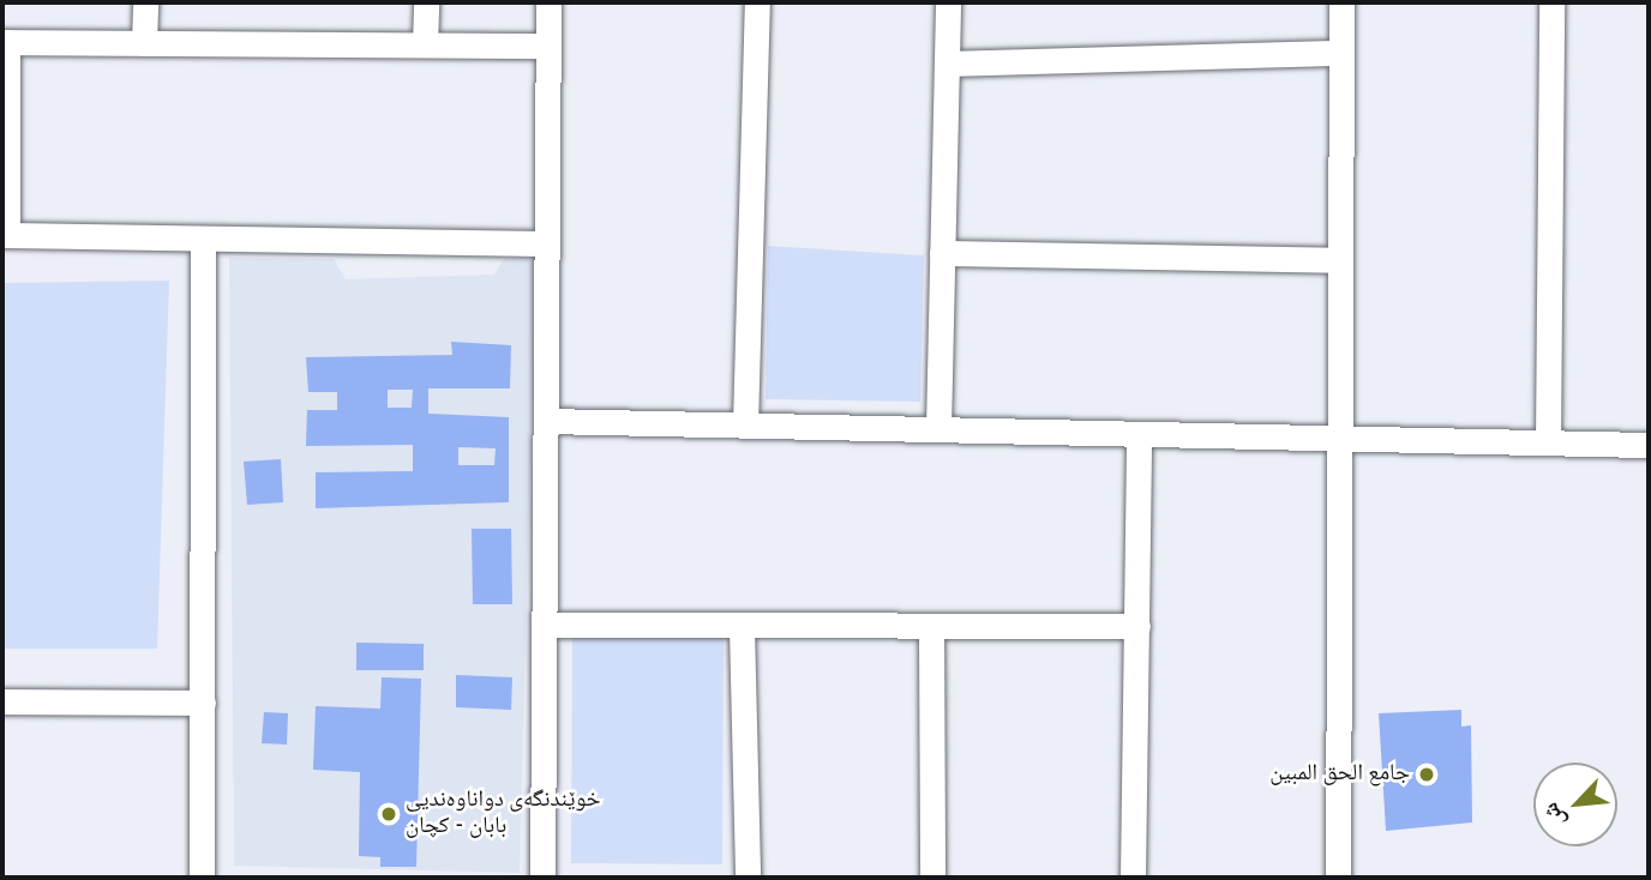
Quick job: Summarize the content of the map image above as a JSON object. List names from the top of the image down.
{
  "places": ["جامع الحق المبين", "خوێندنگەی دواناوەندیی بابان - کچان"],
  "north": "bottom left"
}
